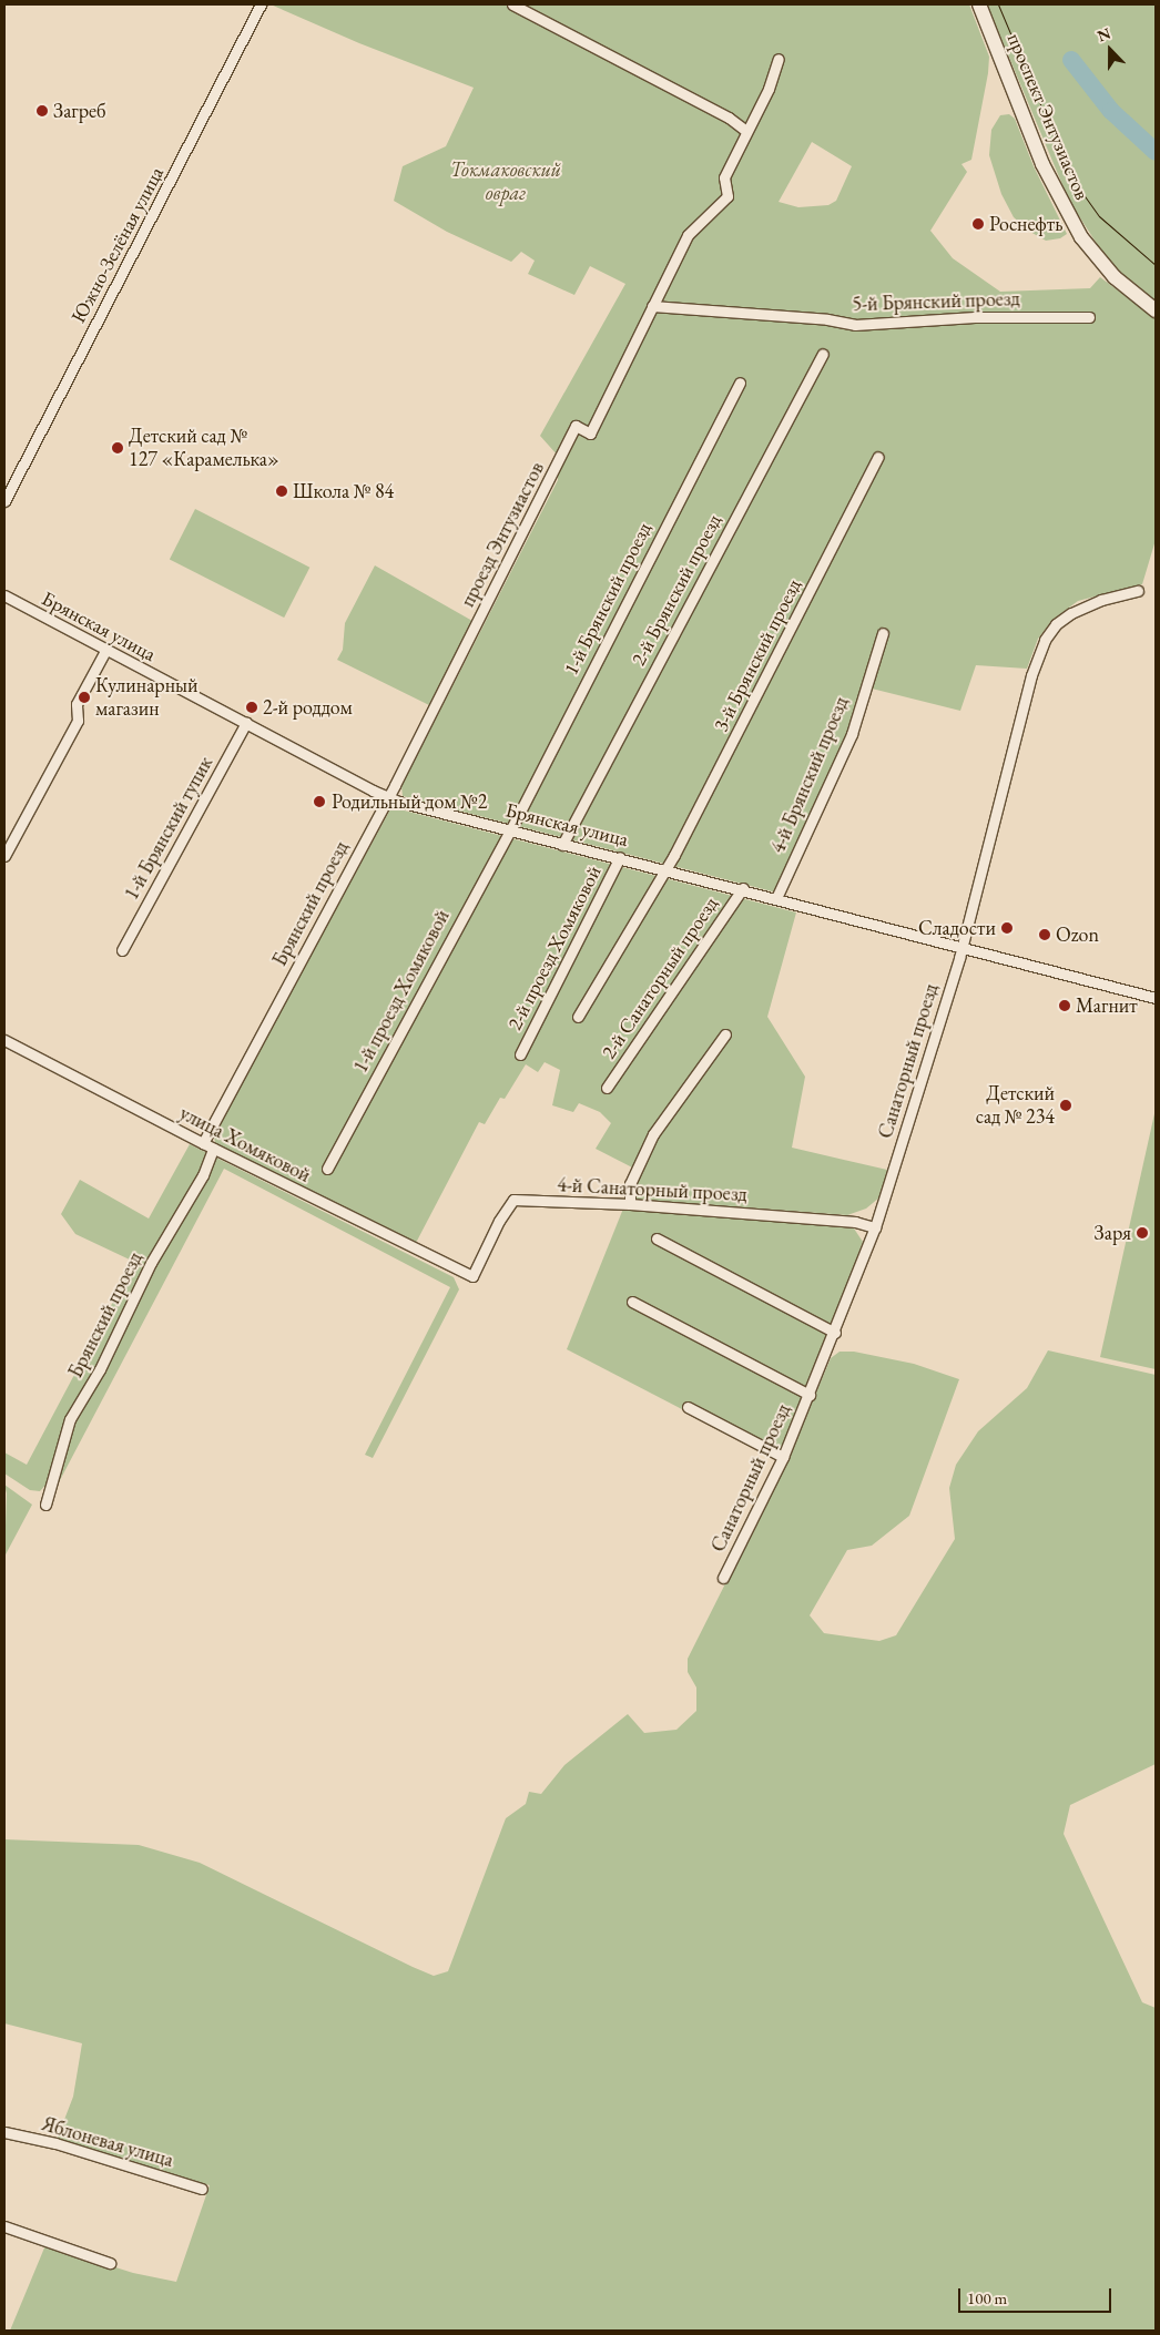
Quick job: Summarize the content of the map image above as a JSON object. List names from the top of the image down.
{
  "streets": {
    "street": [
      "проспект Энтузиастов",
      "Южно-Зелёная улица",
      "5-й Брянский проезд",
      "проезд Энтузиастов",
      "2-й Брянский проезд",
      "1-й Брянский проезд",
      "Брянская улица",
      "3-й Брянский проезд",
      "4-й Брянский проезд",
      "1-й Брянский тупик",
      "Брянский проезд",
      "2-й проезд Хомяковой",
      "2-й Санаторный проезд",
      "1-й проезд Хомяковой",
      "Санаторный проезд",
      "улица Хомяковой",
      "4-й Санаторный проезд",
      "Яблоневая улица"
    ]
  },
  "crossings": [
    ["5-й Брянский проезд", "проезд Энтузиастов"],
    ["проезд Энтузиастов", "Брянская улица"],
    ["проезд Энтузиастов", "Брянский проезд"],
    ["2-й Брянский проезд", "Брянская улица"],
    ["1-й Брянский проезд", "Брянская улица"],
    ["1-й Брянский проезд", "1-й проезд Хомяковой"],
    ["Брянская улица", "3-й Брянский проезд"],
    ["Брянская улица", "4-й Брянский проезд"],
    ["Брянская улица", "1-й Брянский тупик"],
    ["Брянская улица", "Брянский проезд"],
    ["Брянская улица", "2-й проезд Хомяковой"],
    ["Брянская улица", "2-й Санаторный проезд"],
    ["Брянская улица", "1-й проезд Хомяковой"],
    ["Брянская улица", "Санаторный проезд"],
    ["Брянский проезд", "улица Хомяковой"],
    ["Санаторный проезд", "4-й Санаторный проезд"],
    ["улица Хомяковой", "4-й Санаторный проезд"]
  ],
  "parks": ["Токмаковский овраг"],
  "places": [
    "Загреб",
    "Роснефть",
    "Детский сад № 127 «Карамелька»",
    "Школа № 84",
    "Кулинарный магазин",
    "2-й роддом",
    "Родильный дом №2",
    "Сладости",
    "Ozon",
    "Магнит",
    "Детский сад № 234",
    "Заря"
  ],
  "scale_bar": "100 m",
  "north": "top"
}
